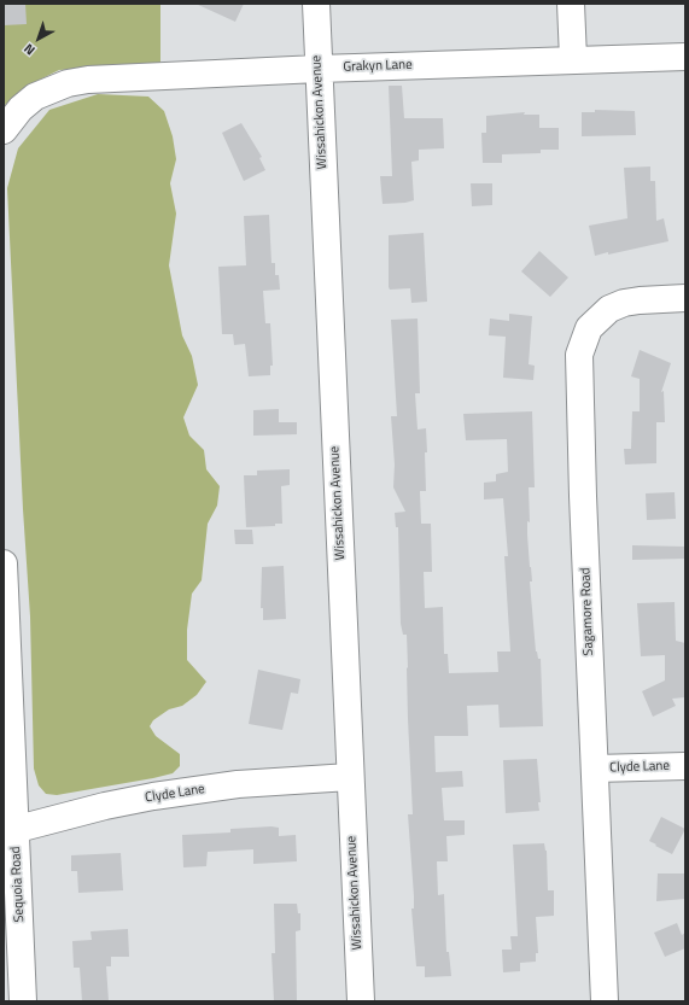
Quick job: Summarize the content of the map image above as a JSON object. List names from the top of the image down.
{
  "streets": {
    "street": [
      "Grakyn Lane",
      "Wissahickon Avenue",
      "Sagamore Road",
      "Clyde Lane",
      "Sequoia Road"
    ]
  },
  "crossings": [
    ["Grakyn Lane", "Wissahickon Avenue"],
    ["Wissahickon Avenue", "Clyde Lane"],
    ["Sagamore Road", "Clyde Lane"],
    ["Clyde Lane", "Sequoia Road"]
  ],
  "north": "bottom left"
}
